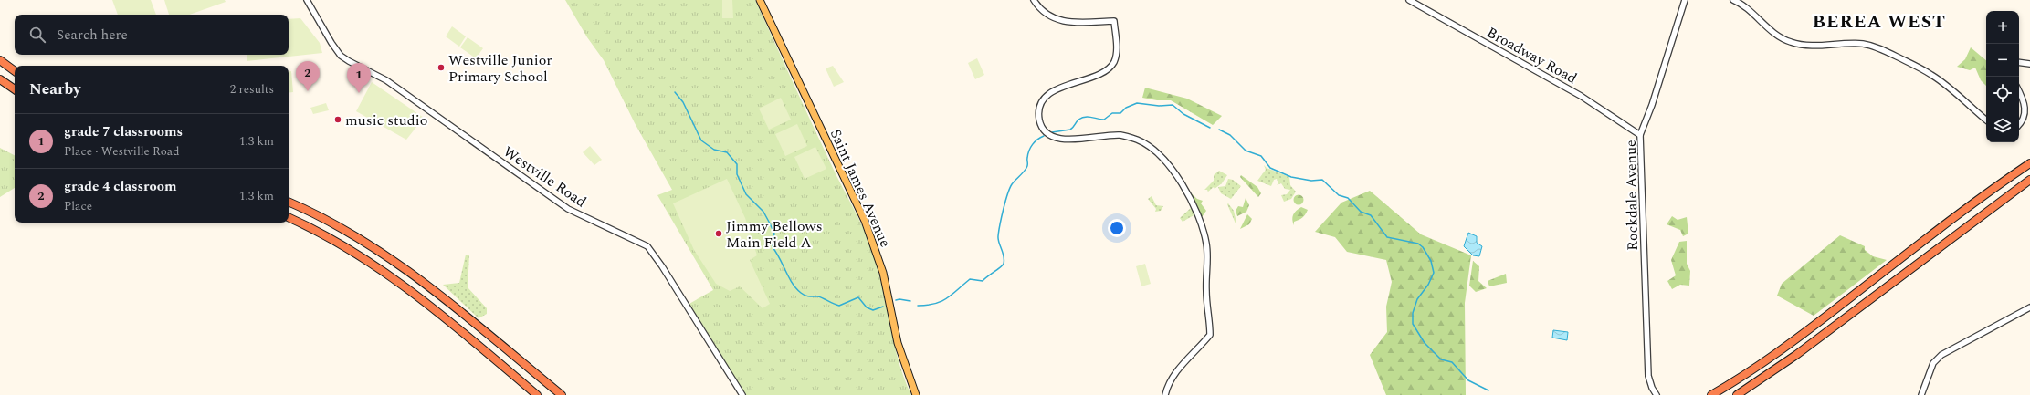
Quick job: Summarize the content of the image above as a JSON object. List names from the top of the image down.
{
  "streets": {
    "main road": ["Saint James Avenue"],
    "street": ["Broadway Road", "Westville Road", "Rockdale Avenue"]
  },
  "crossings": [
    ["Broadway Road", "Rockdale Avenue"]
  ],
  "districts": ["BEREA WEST"],
  "places": ["Westville Junior Primary School", "music studio", "Jimmy Bellows Main Field A"],
  "page": {
    "map_buttons": ["+", "−"],
    "search": "Search here",
    "pins": ["2", "1"],
    "heading": ["Nearby", "2 results"],
    "list": [
      {
        "mark": "1",
        "name": "grade 7 classrooms",
        "note": "Place · Westville Road",
        "value": "1.3 km"
      },
      {
        "mark": "2",
        "name": "grade 4 classroom",
        "note": "Place",
        "value": "1.3 km"
      }
    ]
  }
}
